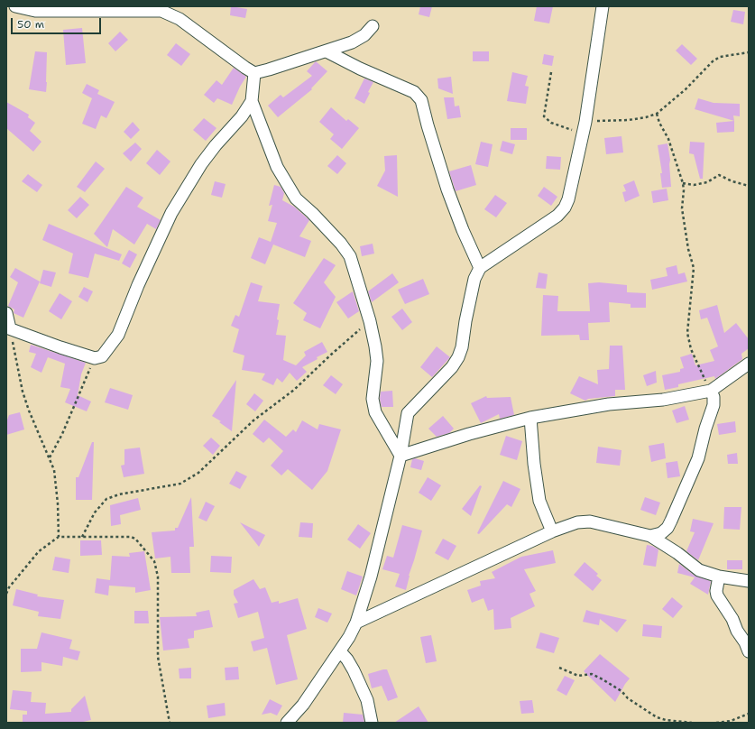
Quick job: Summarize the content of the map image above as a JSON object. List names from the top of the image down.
{
  "scale_bar": "50 m"
}
